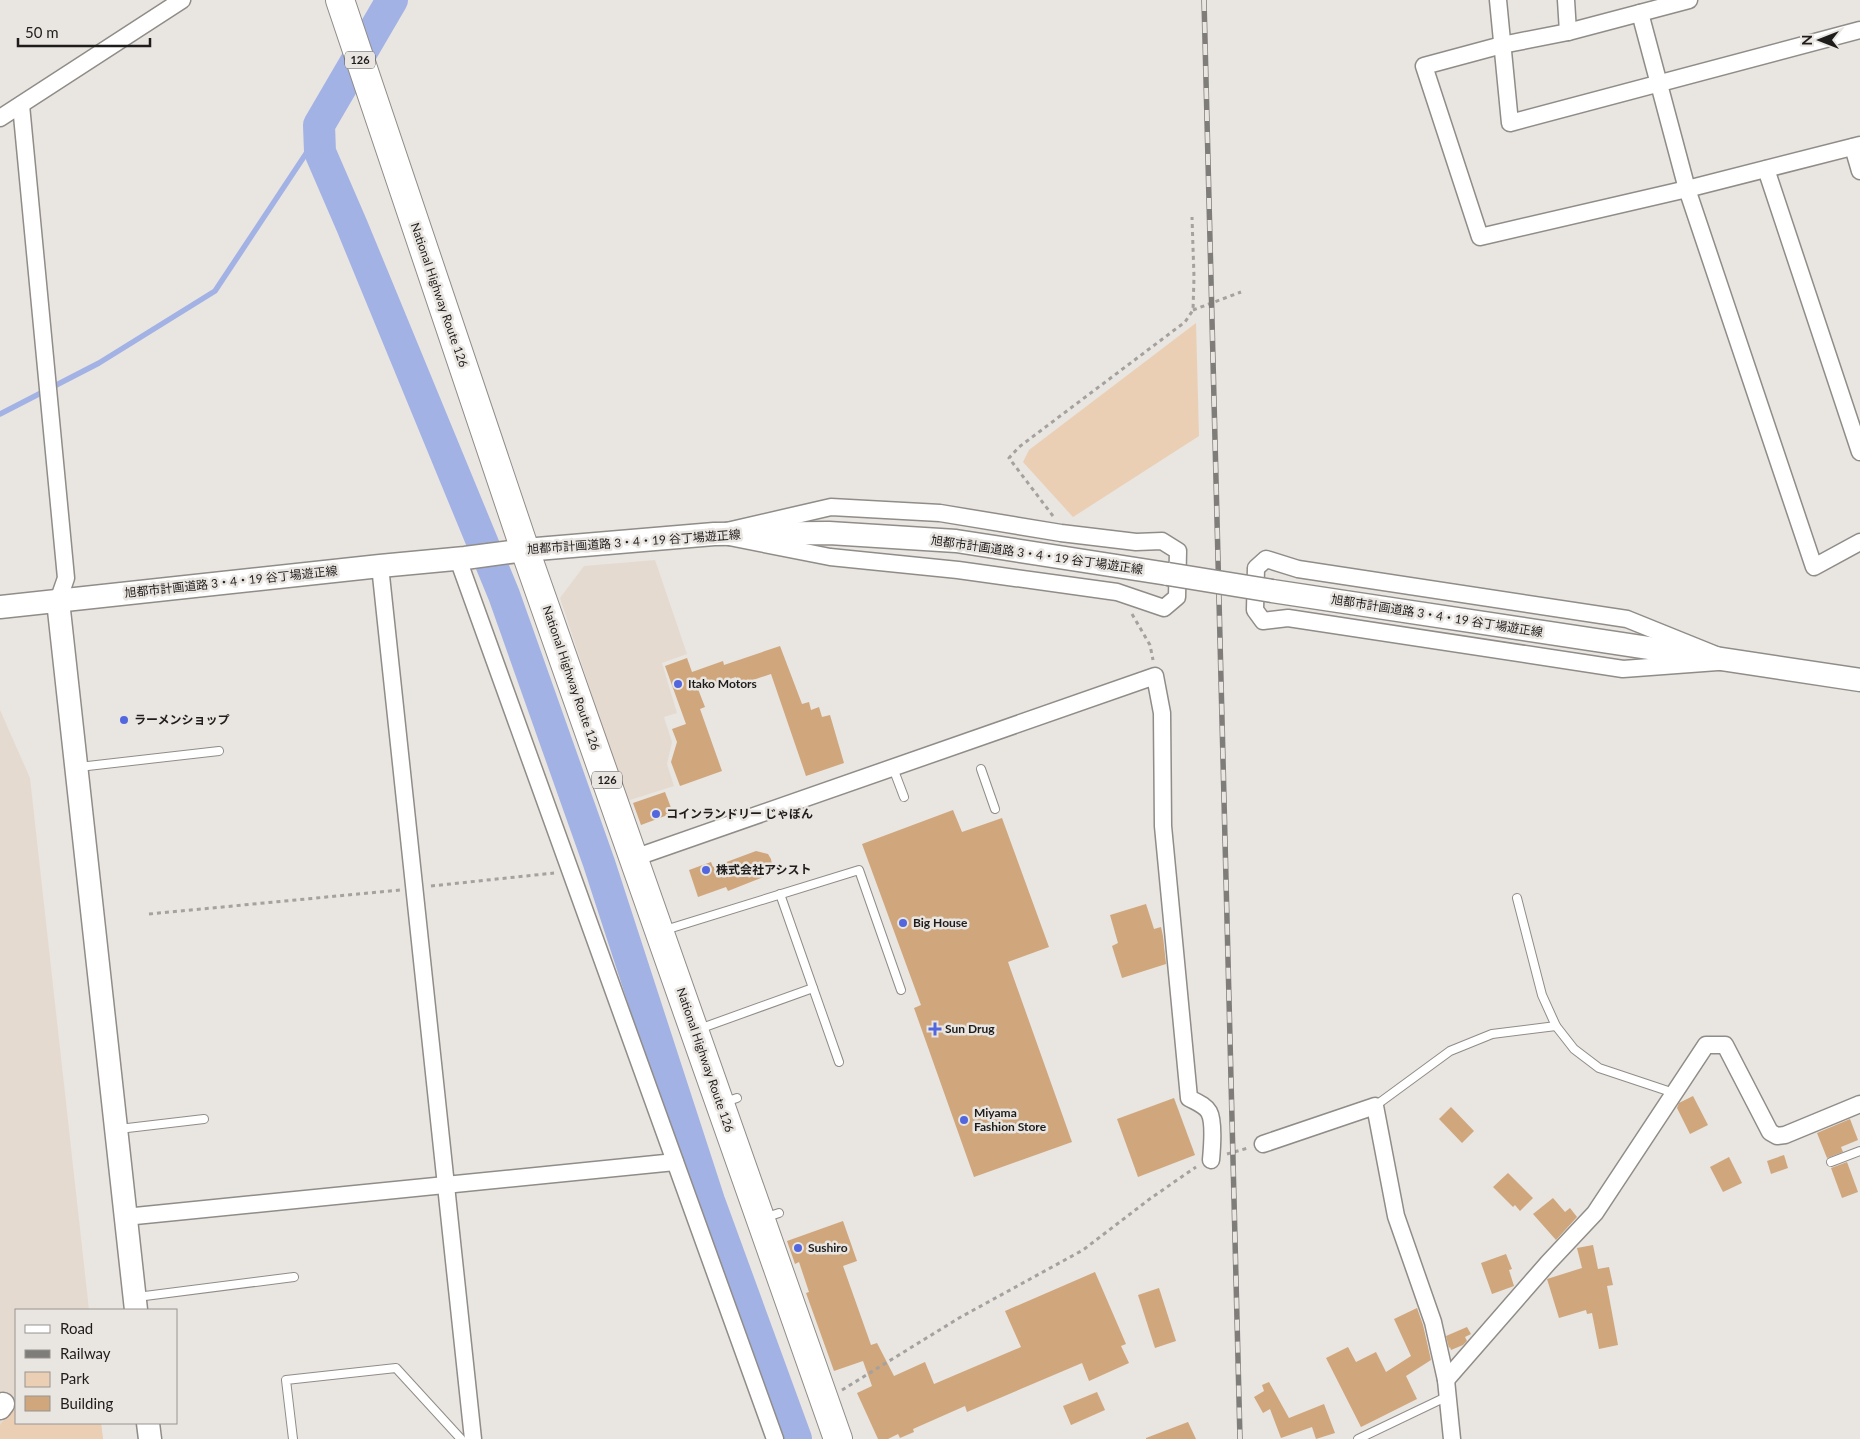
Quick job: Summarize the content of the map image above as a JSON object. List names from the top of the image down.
{
  "streets": {
    "highway": ["126", "National Highway Route 126"],
    "street": ["旭都市計画道路 3・4・19 谷丁場遊正線"]
  },
  "crossings": [
    ["National Highway Route 126", "旭都市計画道路 3・4・19 谷丁場遊正線"]
  ],
  "places": {
    "other": [
      "Itako Motors",
      "ラーメンショップ",
      "コインランドリー じゃぼん",
      "株式会社アシスト",
      "Big House",
      "Miyama Fashion Store",
      "Sushiro"
    ],
    "health": ["Sun Drug"]
  },
  "legend": [
    "Road",
    "Railway",
    "Park",
    "Building"
  ],
  "scale_bar": "50 m",
  "north": "left"
}
